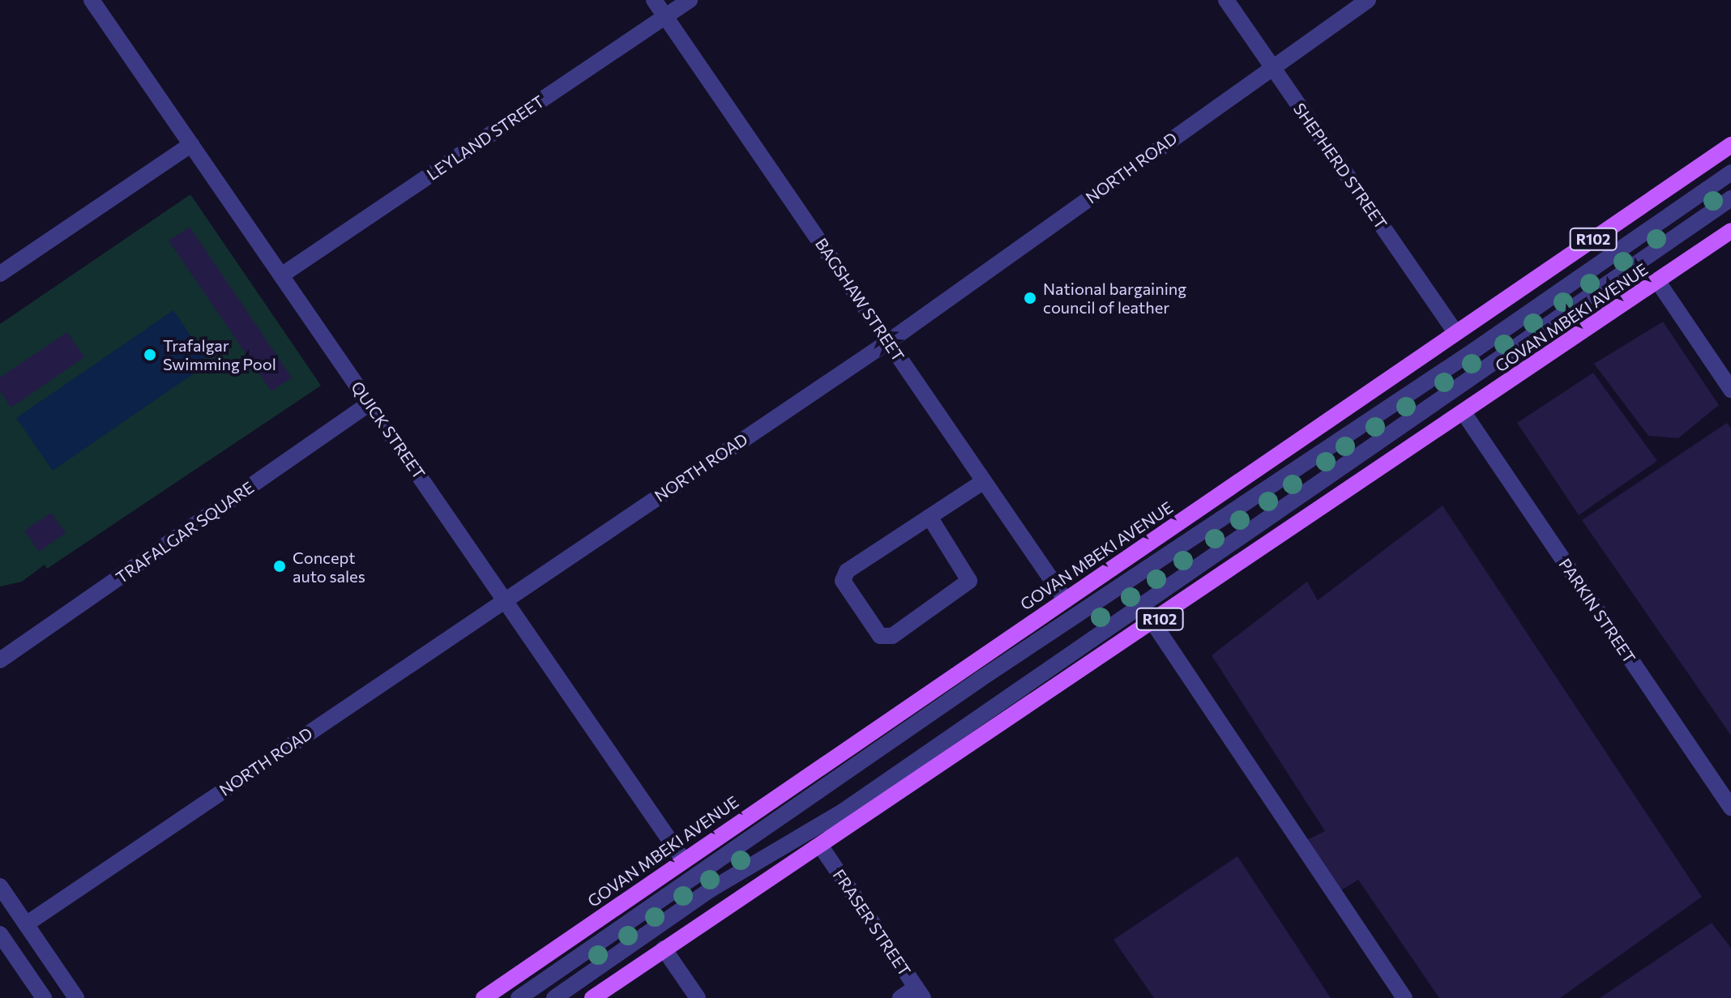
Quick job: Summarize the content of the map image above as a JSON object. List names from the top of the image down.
{
  "streets": {
    "main road": ["R102", "GOVAN MBEKI AVENUE"],
    "street": [
      "LEYLAND STREET",
      "SHEPHERD STREET",
      "NORTH ROAD",
      "BAGSHAW STREET",
      "QUICK STREET",
      "TRAFALGAR SQUARE",
      "PARKIN STREET",
      "FRASER STREET"
    ]
  },
  "crossings": [
    ["LEYLAND STREET", "BAGSHAW STREET"],
    ["LEYLAND STREET", "QUICK STREET"],
    ["SHEPHERD STREET", "NORTH ROAD"],
    ["SHEPHERD STREET", "GOVAN MBEKI AVENUE"],
    ["NORTH ROAD", "BAGSHAW STREET"],
    ["NORTH ROAD", "QUICK STREET"],
    ["BAGSHAW STREET", "GOVAN MBEKI AVENUE"],
    ["GOVAN MBEKI AVENUE", "QUICK STREET"],
    ["GOVAN MBEKI AVENUE", "PARKIN STREET"],
    ["GOVAN MBEKI AVENUE", "FRASER STREET"],
    ["QUICK STREET", "TRAFALGAR SQUARE"]
  ],
  "places": ["National bargaining council of leather", "Trafalgar Swimming Pool", "Concept auto sales"]
}
